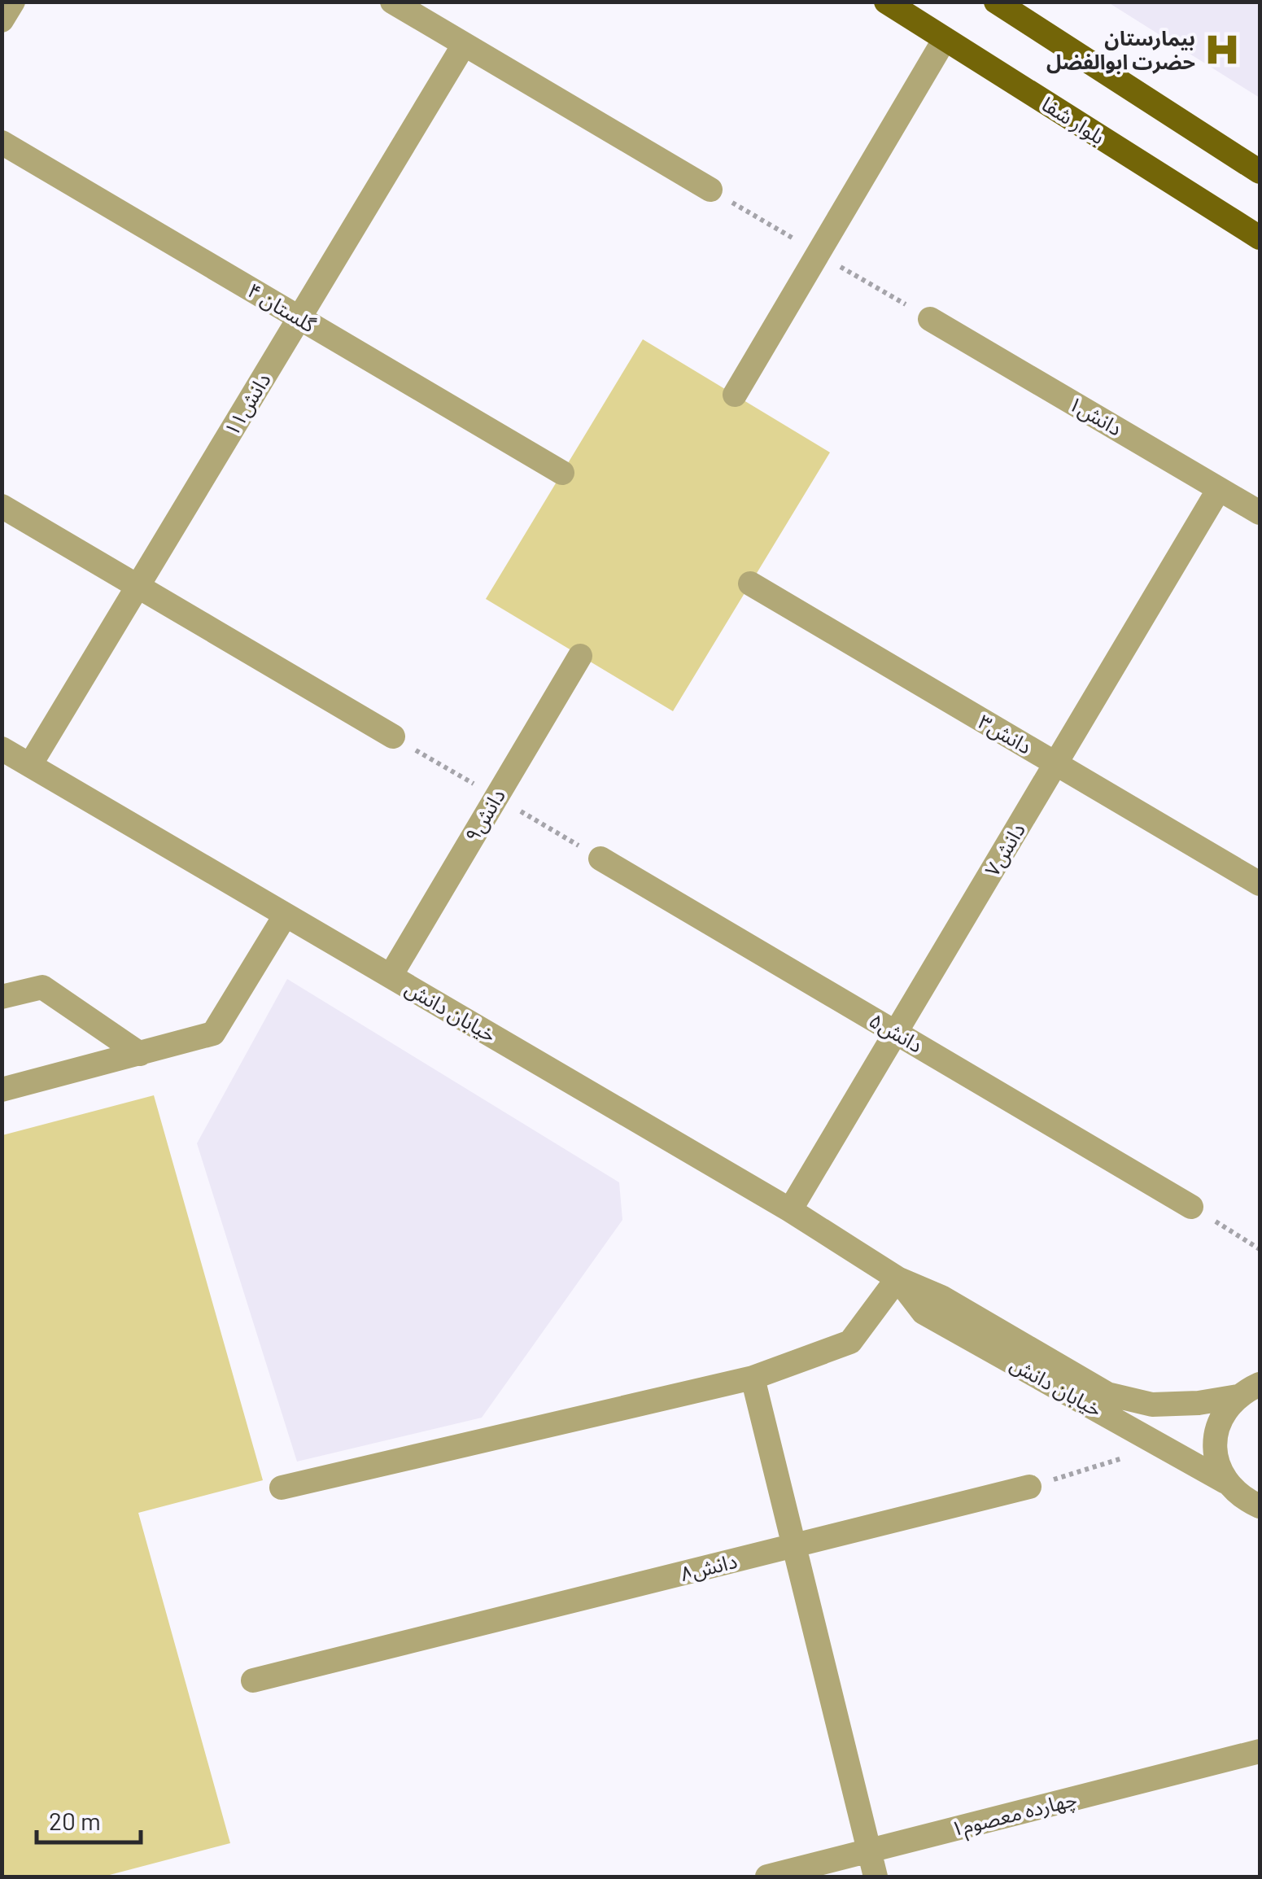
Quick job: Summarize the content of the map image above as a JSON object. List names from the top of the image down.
{
  "streets": {
    "main road": ["بلوار شفا"],
    "street": [
      "گلستان ۴",
      "دانش۱۱",
      "دانش۱",
      "دانش۳",
      "دانش۹",
      "دانش۷",
      "خیابان دانش",
      "دانش۵",
      "دانش۸",
      "چهارده معصوم۱"
    ]
  },
  "crossings": [
    ["گلستان ۴", "دانش۱۱"],
    ["دانش۱۱", "خیابان دانش"],
    ["دانش۱", "دانش۷"],
    ["دانش۳", "دانش۷"],
    ["دانش۹", "خیابان دانش"],
    ["دانش۷", "خیابان دانش"],
    ["دانش۷", "دانش۵"]
  ],
  "places": {
    "hospital": ["بیمارستان حضرت ابوالفضل"]
  },
  "scale_bar": "20 m"
}
